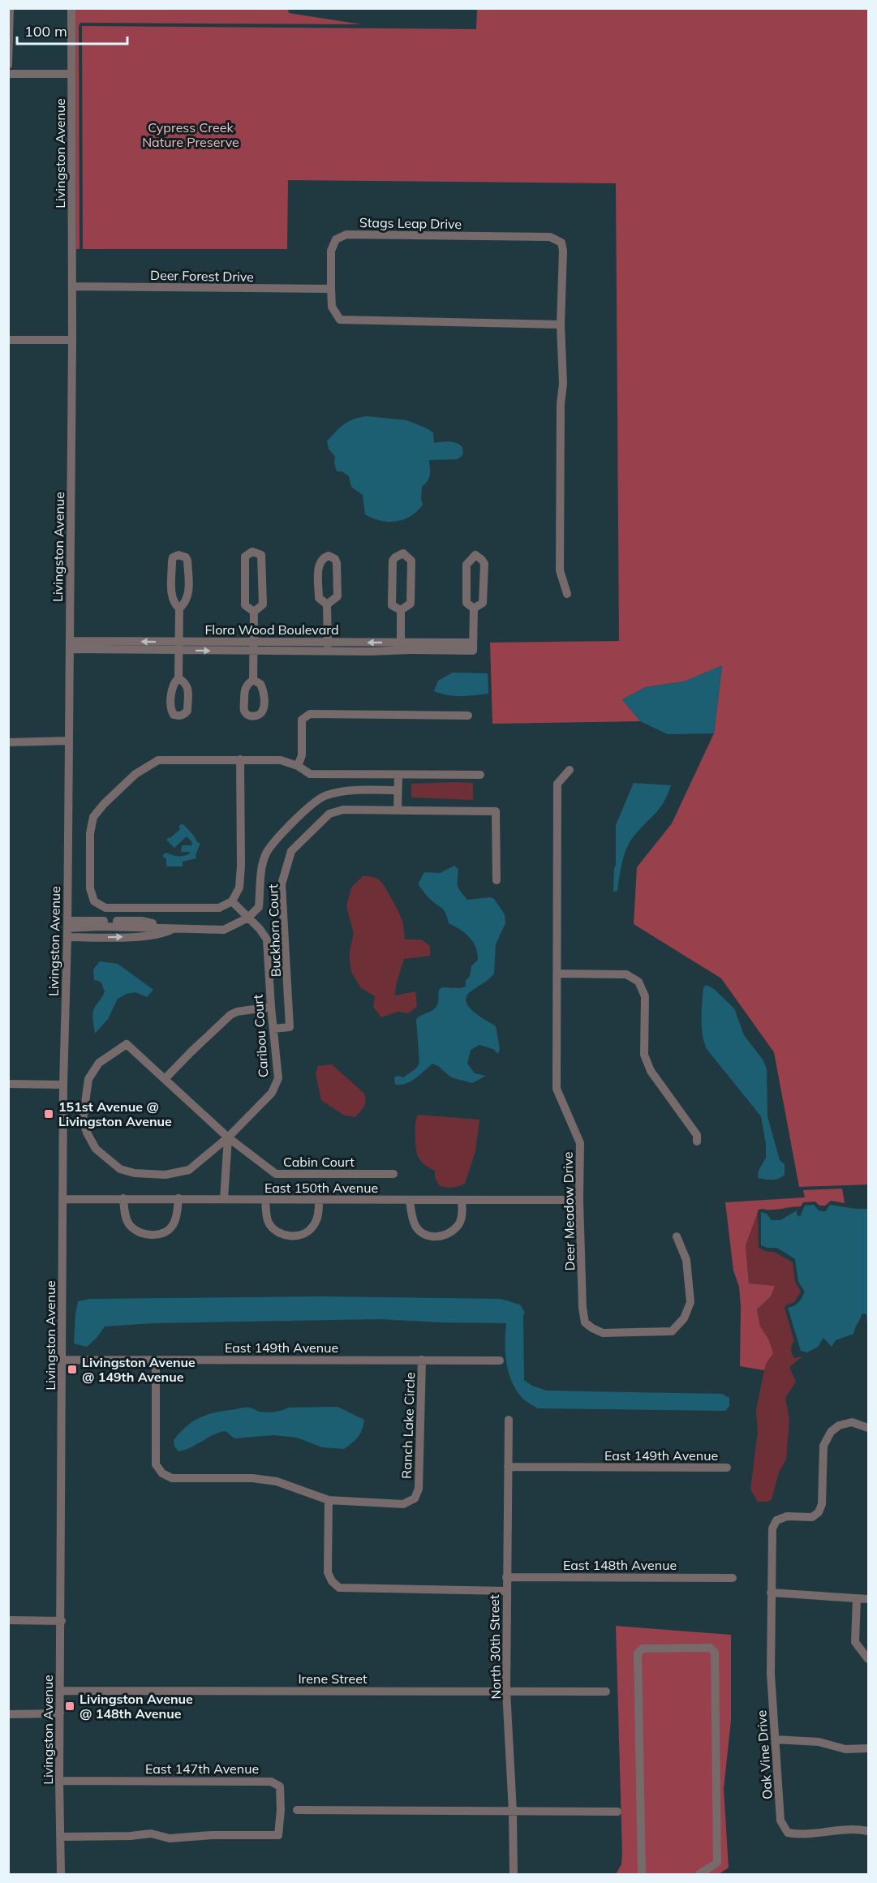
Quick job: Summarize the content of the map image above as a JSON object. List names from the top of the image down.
{
  "streets": {
    "street": [
      "Livingston Avenue",
      "Stags Leap Drive",
      "Deer Forest Drive",
      "Flora Wood Boulevard",
      "Buckhorn Court",
      "Caribou Court",
      "Cabin Court",
      "East 150th Avenue",
      "Deer Meadow Drive",
      "East 149th Avenue",
      "Ranch Lake Circle",
      "East 148th Avenue",
      "North 30th Street",
      "Irene Street",
      "Oak Vine Drive",
      "East 147th Avenue"
    ]
  },
  "crossings": [
    ["Livingston Avenue", "Deer Forest Drive"],
    ["Livingston Avenue", "Flora Wood Boulevard"],
    ["Livingston Avenue", "East 150th Avenue"],
    ["Livingston Avenue", "East 149th Avenue"],
    ["Livingston Avenue", "Irene Street"],
    ["Livingston Avenue", "East 147th Avenue"],
    ["Stags Leap Drive", "Deer Forest Drive"],
    ["Buckhorn Court", "Caribou Court"],
    ["Caribou Court", "Cabin Court"],
    ["East 150th Avenue", "Deer Meadow Drive"],
    ["East 149th Avenue", "Ranch Lake Circle"],
    ["East 149th Avenue", "North 30th Street"],
    ["East 148th Avenue", "North 30th Street"],
    ["North 30th Street", "Irene Street"]
  ],
  "parks": ["Cypress Creek Nature Preserve"],
  "places": {
    "transit": ["151st Avenue @ Livingston Avenue", "Livingston Avenue @ 149th Avenue", "Livingston Avenue @ 148th Avenue"]
  },
  "scale_bar": "100 m"
}
